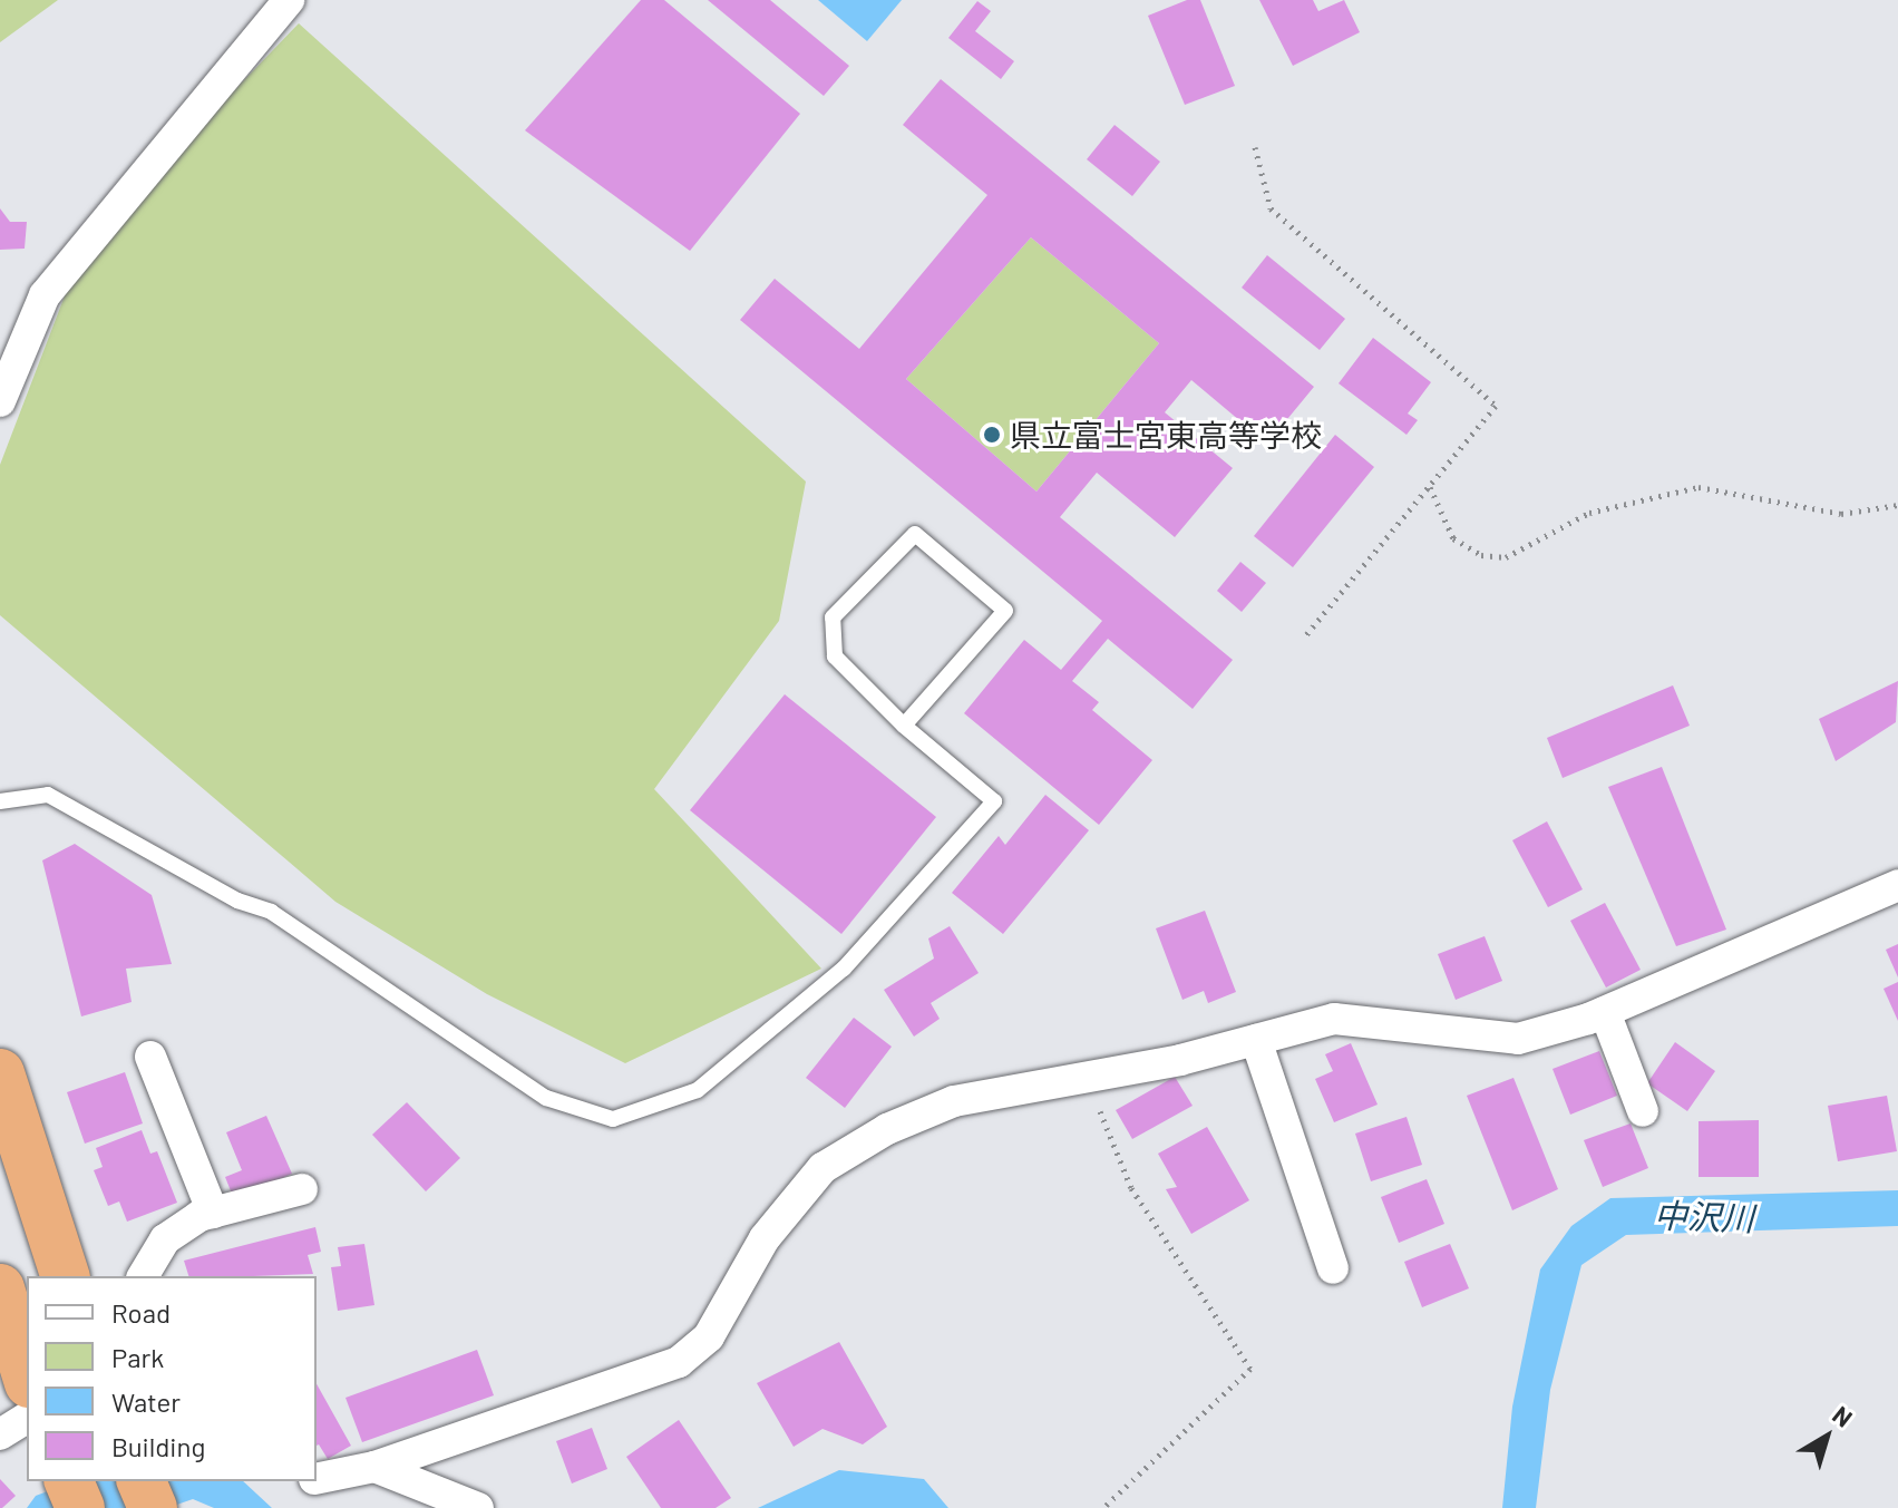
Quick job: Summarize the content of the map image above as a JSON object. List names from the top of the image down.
{
  "water": ["中沢川"],
  "places": ["県立富士宮東高等学校"],
  "legend": [
    "Road",
    "Park",
    "Water",
    "Building"
  ],
  "north": "top right"
}
